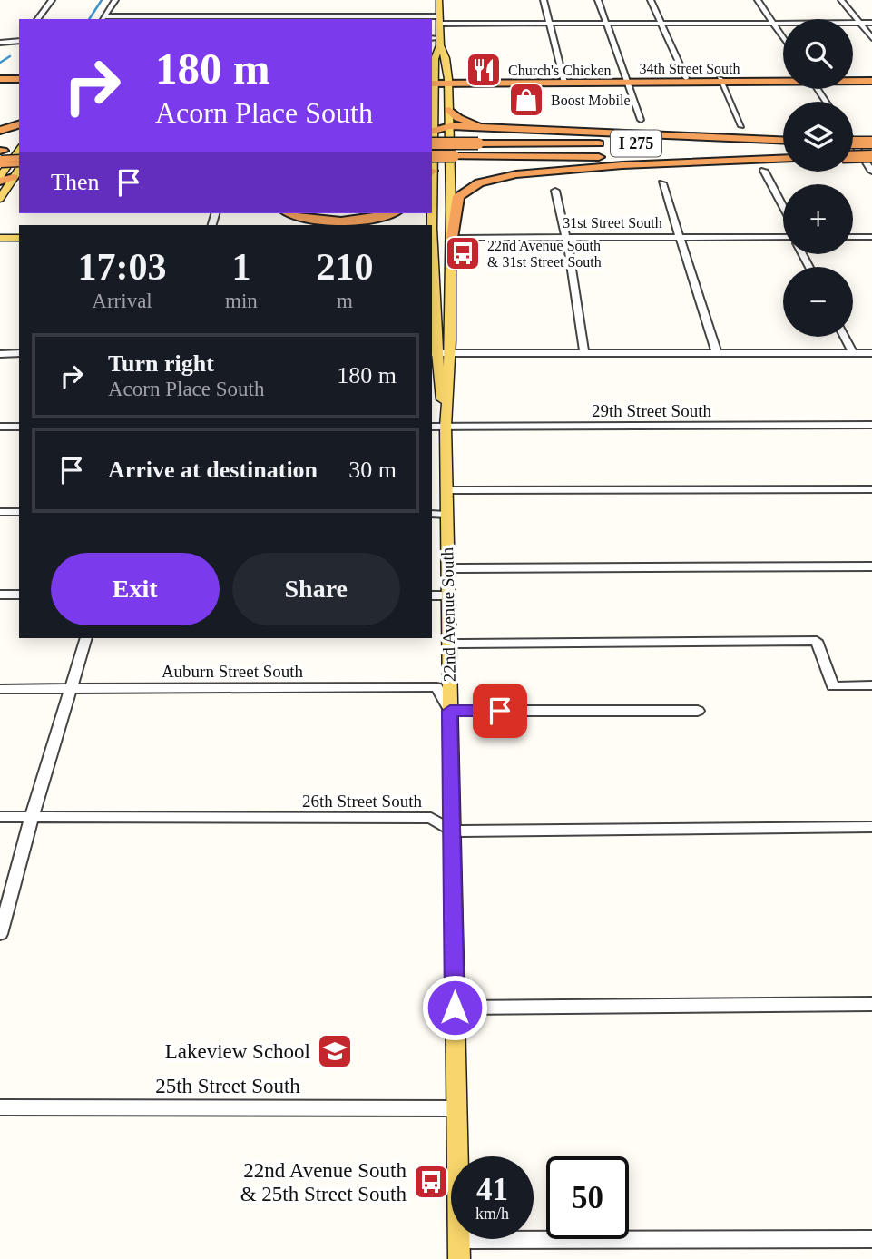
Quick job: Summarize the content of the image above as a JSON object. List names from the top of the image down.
{
  "streets": {
    "highway": ["34th Street South", "I 275"],
    "main road": ["31st Street South", "22nd Avenue South"],
    "street": [
      "29th Street South",
      "Auburn Street South",
      "26th Street South",
      "25th Street South"
    ]
  },
  "crossings": [
    ["34th Street South", "22nd Avenue South"],
    ["31st Street South", "22nd Avenue South"],
    ["29th Street South", "22nd Avenue South"],
    ["22nd Avenue South", "Auburn Street South"],
    ["22nd Avenue South", "26th Street South"],
    ["22nd Avenue South", "25th Street South"]
  ],
  "places": {
    "restaurant": ["Church's Chicken"],
    "shop": ["Boost Mobile"],
    "bus stop": ["22nd Avenue South & 31st Street South", "22nd Avenue South & 25th Street South"],
    "school or university": ["Lakeview School"]
  },
  "page": {
    "map_buttons": ["+", "−"],
    "turn": ["180 m", "Acorn Place South"],
    "then": "Then",
    "eta": [
      "17:03",
      "Arrival",
      "1",
      "min",
      "210",
      "m"
    ],
    "list": [
      {
        "name": "Turn right",
        "note": "Acorn Place South",
        "value": "180 m"
      },
      {
        "name": "Arrive at destination",
        "value": "30 m"
      }
    ],
    "buttons": ["Exit", "Share"],
    "speed": "41 km/h",
    "limit": "50"
  }
}
